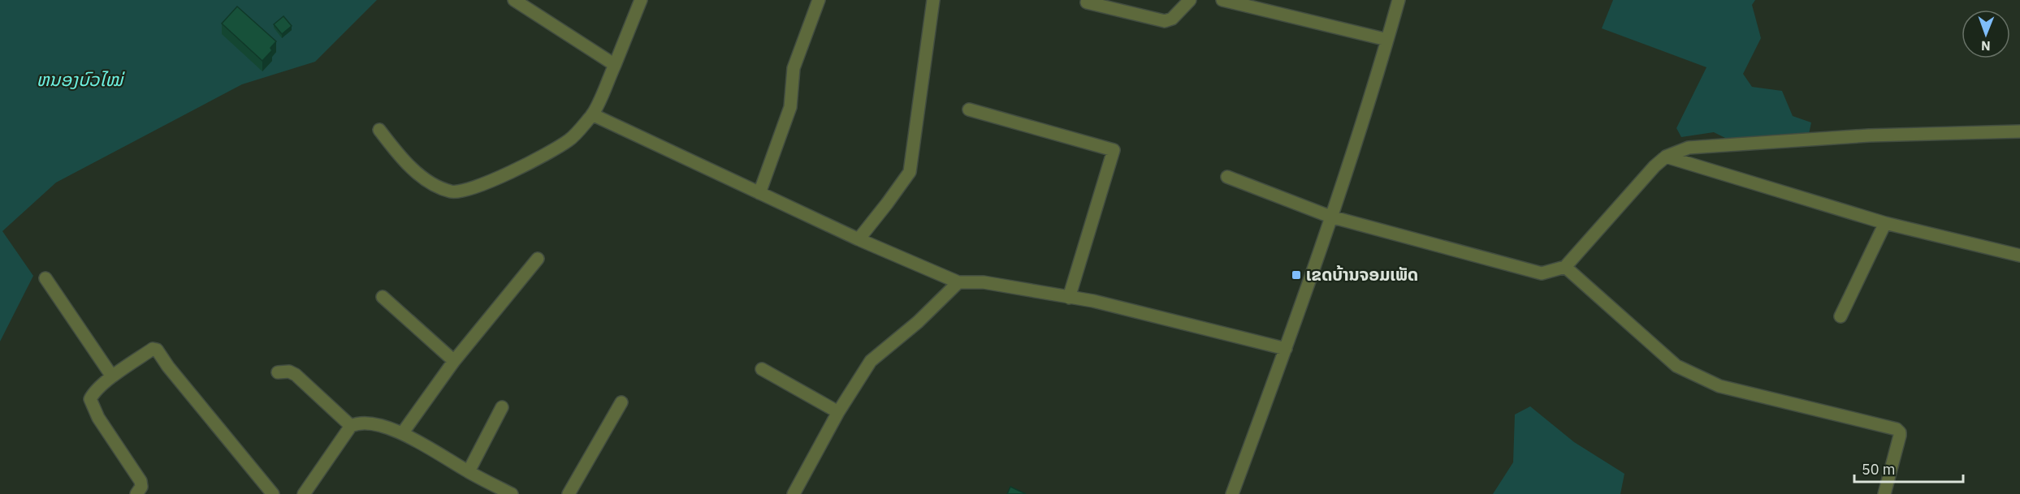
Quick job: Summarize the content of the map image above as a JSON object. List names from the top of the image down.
{
  "water": ["ຫນອງບົວໄໝ່"],
  "places": {
    "transit": ["ເຂດບ້ານຈອມເພັດ"]
  },
  "scale_bar": "50 m",
  "north": "bottom"
}
